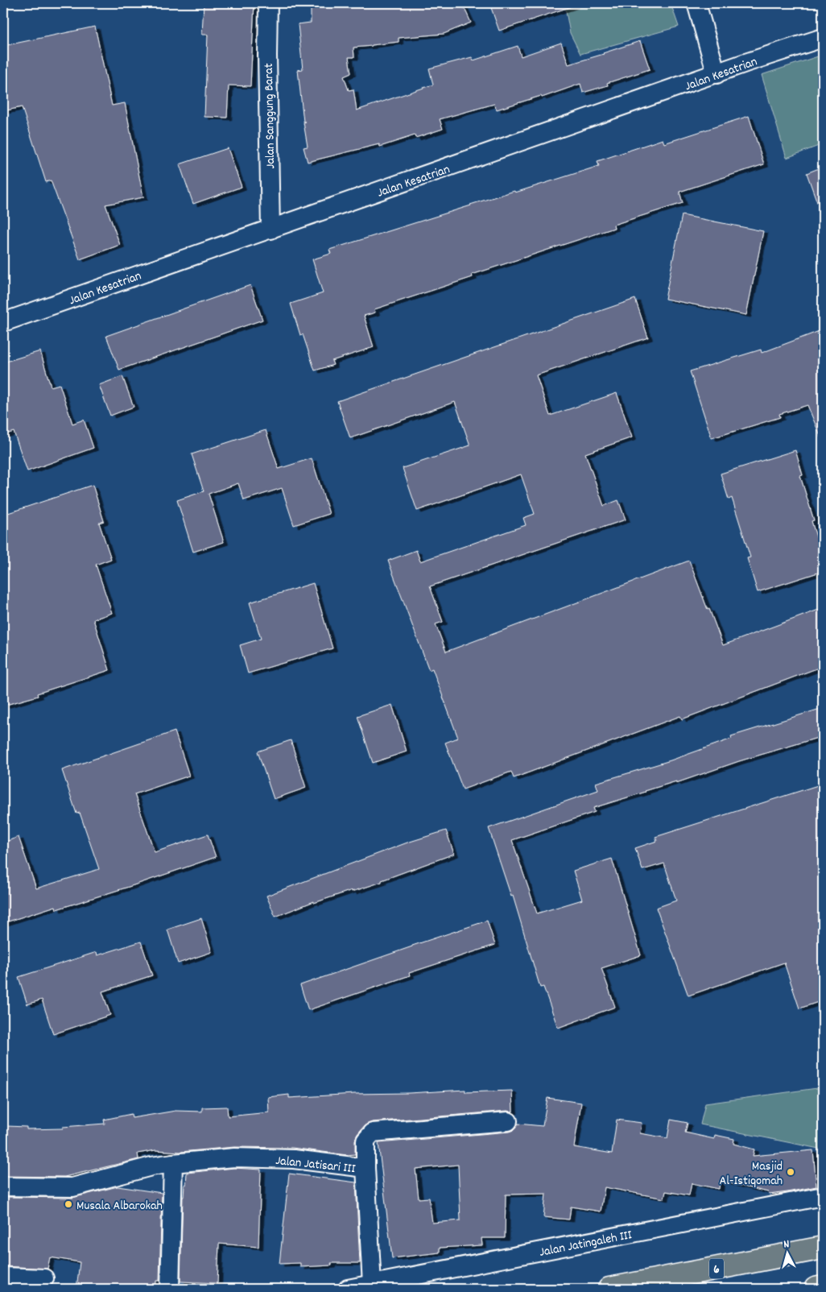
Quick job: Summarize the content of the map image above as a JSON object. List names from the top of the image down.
{
  "streets": {
    "highway": ["6"],
    "street": [
      "Jalan Kesatrian",
      "Jalan Sanggung Barat",
      "Jalan Jatisari III",
      "Jalan Jatingaleh III"
    ]
  },
  "crossings": [
    ["Jalan Kesatrian", "Jalan Sanggung Barat"],
    ["Jalan Jatisari III", "Jalan Jatingaleh III"]
  ],
  "places": ["Masjid Al-Istiqomah", "Musala Albarokah"],
  "north": "top"
}
